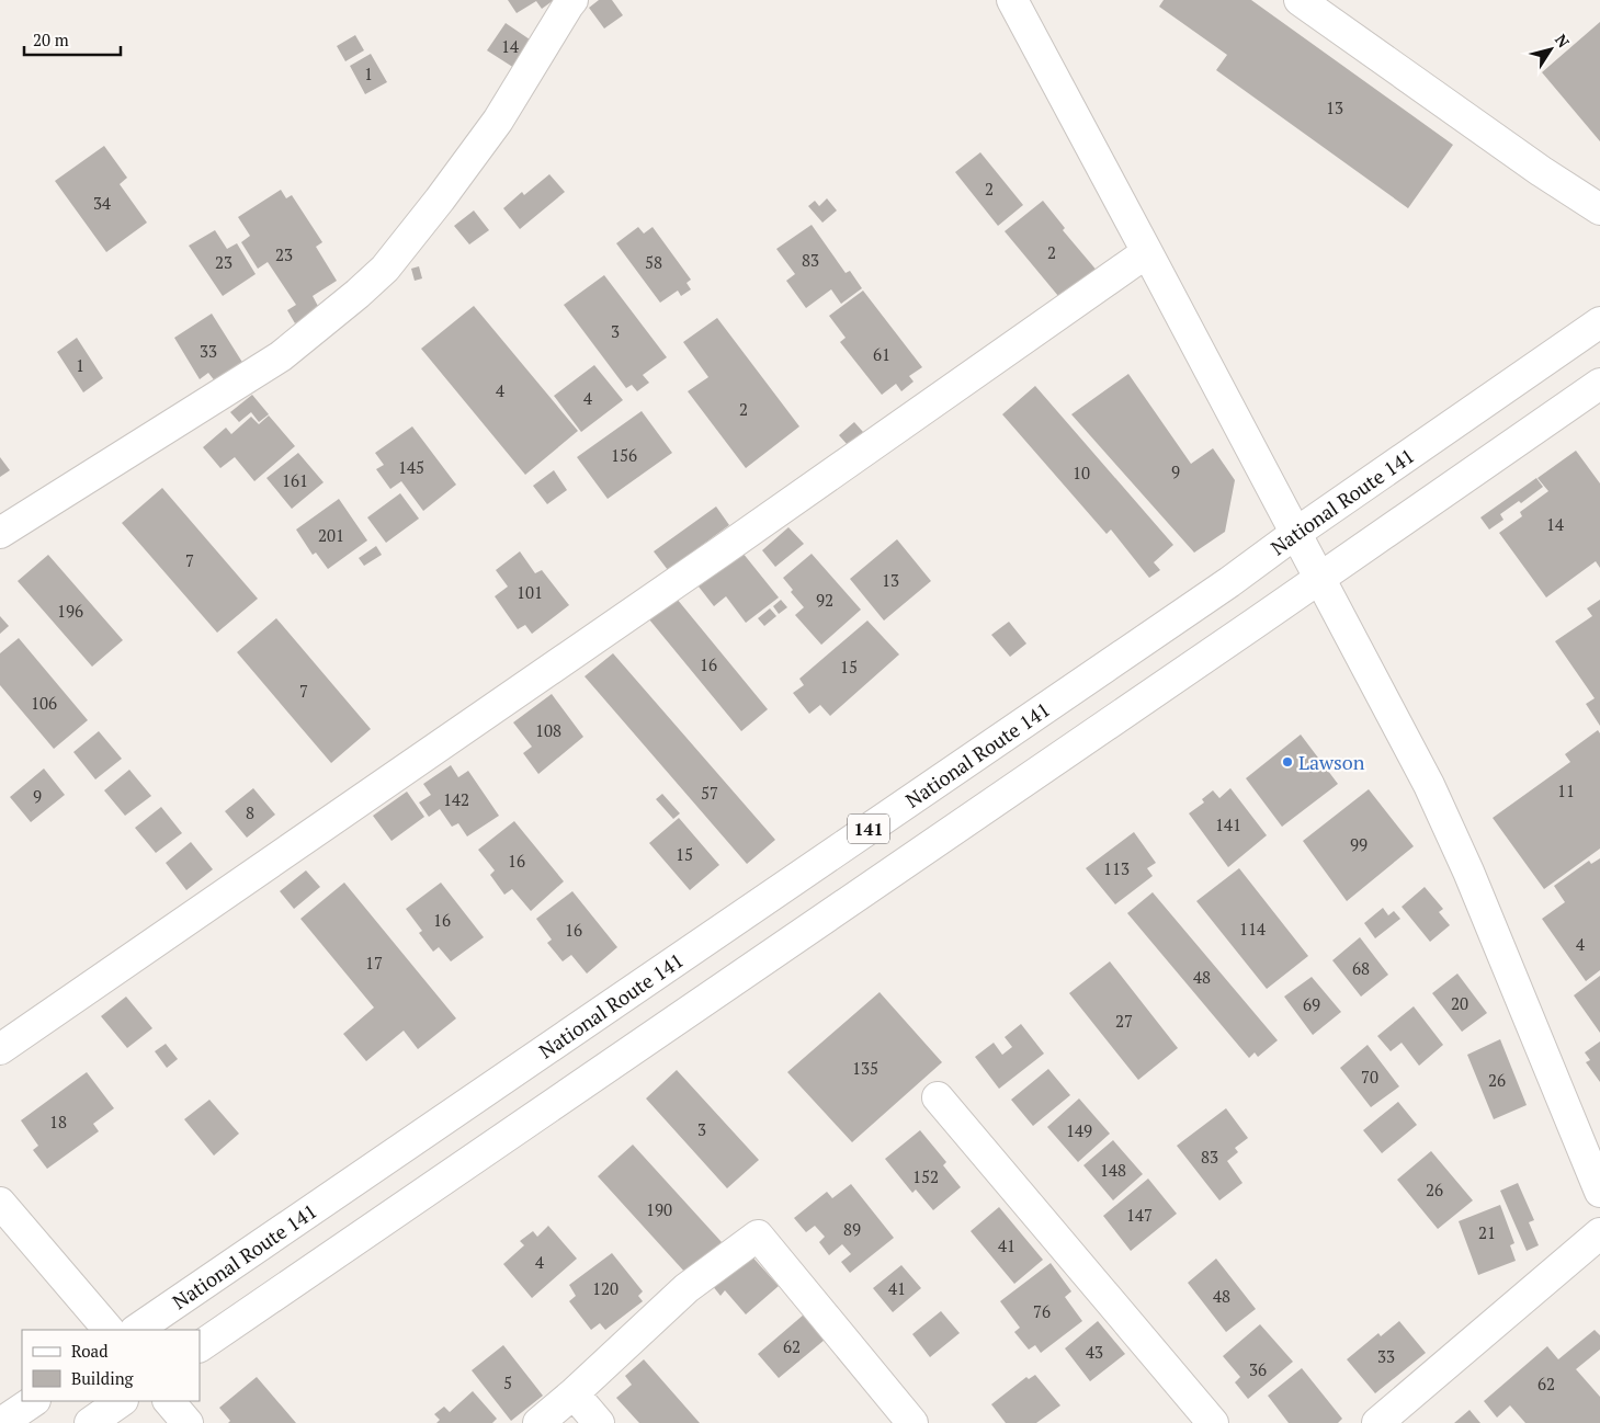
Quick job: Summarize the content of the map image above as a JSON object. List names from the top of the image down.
{
  "streets": {
    "main road": ["National Route 141", "141"]
  },
  "places": ["Lawson"],
  "house_numbers": [
    "14",
    "1",
    "13",
    "2",
    "34",
    "2",
    "23",
    "83",
    "23",
    "58",
    "3",
    "33",
    "61",
    "1",
    "4",
    "4",
    "2",
    "156",
    "145",
    "9",
    "10",
    "161",
    "14",
    "201",
    "7",
    "13",
    "101",
    "92",
    "196",
    "16",
    "15",
    "7",
    "106",
    "108",
    "11",
    "57",
    "9",
    "142",
    "8",
    "141",
    "99",
    "15",
    "16",
    "113",
    "16",
    "114",
    "16",
    "4",
    "17",
    "68",
    "48",
    "20",
    "69",
    "27",
    "135",
    "70",
    "26",
    "18",
    "3",
    "149",
    "83",
    "148",
    "152",
    "26",
    "190",
    "147",
    "89",
    "21",
    "41",
    "4",
    "120",
    "41",
    "48",
    "76",
    "62",
    "43",
    "33",
    "36",
    "5",
    "62"
  ],
  "legend": ["Road", "Building"],
  "scale_bar": "20 m",
  "north": "top right"
}
